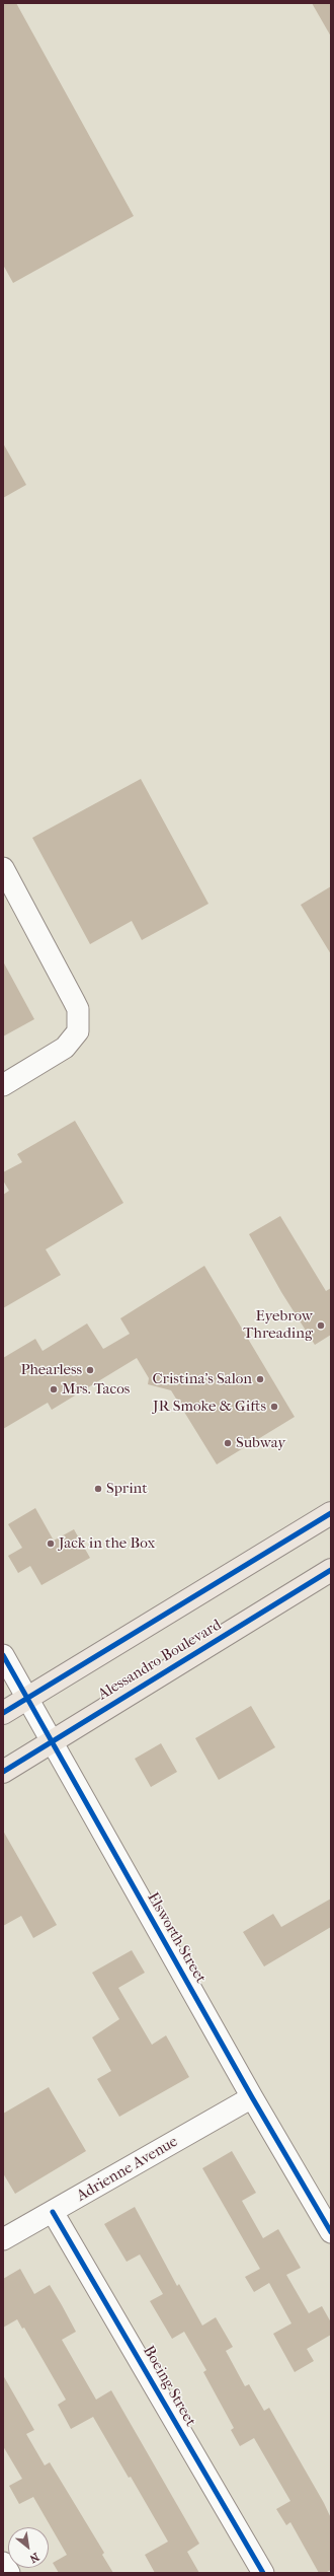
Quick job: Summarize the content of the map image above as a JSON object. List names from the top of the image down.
{
  "streets": {
    "main road": ["Alessandro Boulevard"],
    "street": ["Elsworth Street", "Adrienne Avenue", "Boeing Street"]
  },
  "crossings": [
    ["Alessandro Boulevard", "Elsworth Street"],
    ["Elsworth Street", "Adrienne Avenue"],
    ["Adrienne Avenue", "Boeing Street"]
  ],
  "places": [
    "Eyebrow Threading",
    "Phearless",
    "Cristina's Salon",
    "Mrs. Tacos",
    "JR Smoke & Gifts",
    "Subway",
    "Sprint",
    "Jack in the Box"
  ],
  "north": "bottom right"
}
